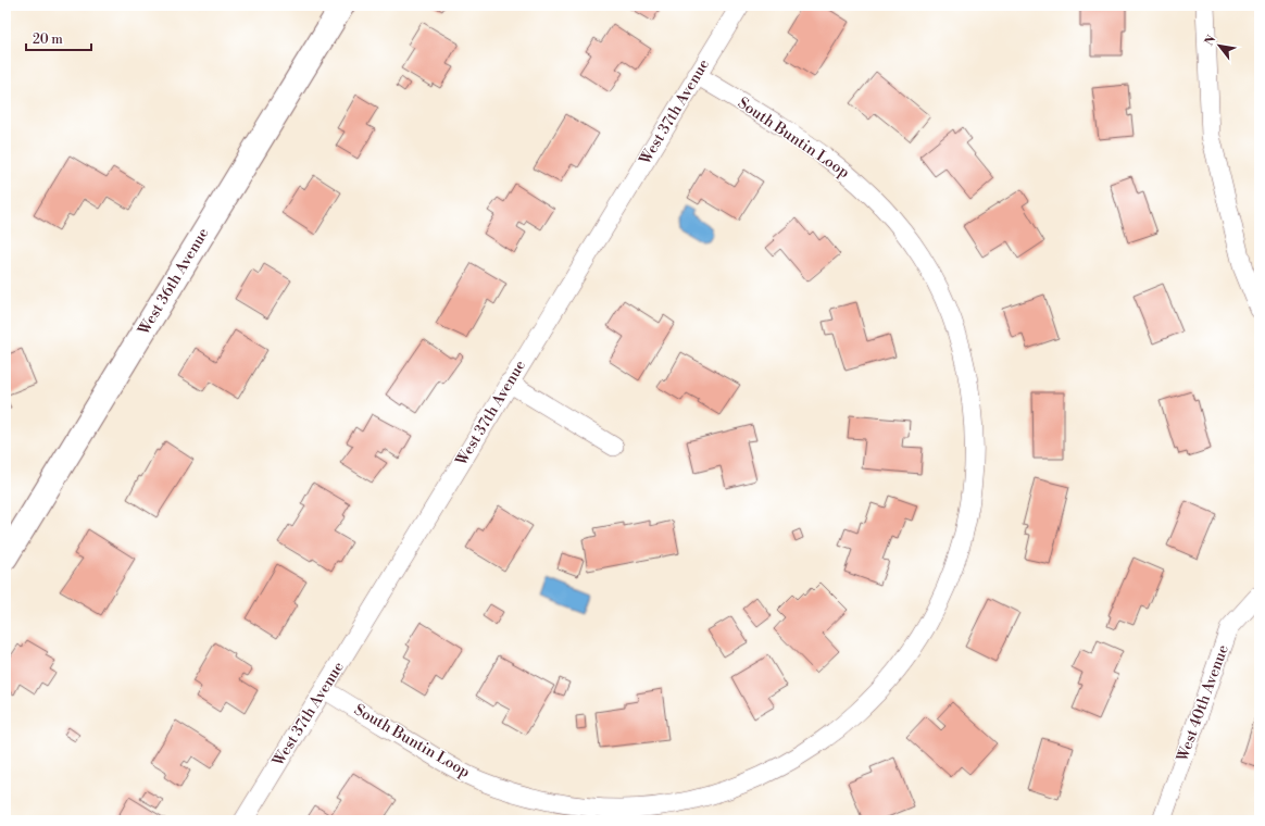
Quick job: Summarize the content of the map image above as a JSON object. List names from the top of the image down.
{
  "streets": {
    "street": [
      "West 37th Avenue",
      "South Buntin Loop",
      "West 36th Avenue",
      "West 40th Avenue"
    ]
  },
  "crossings": [
    ["West 37th Avenue", "South Buntin Loop"]
  ],
  "scale_bar": "20 m",
  "north": "top left"
}
